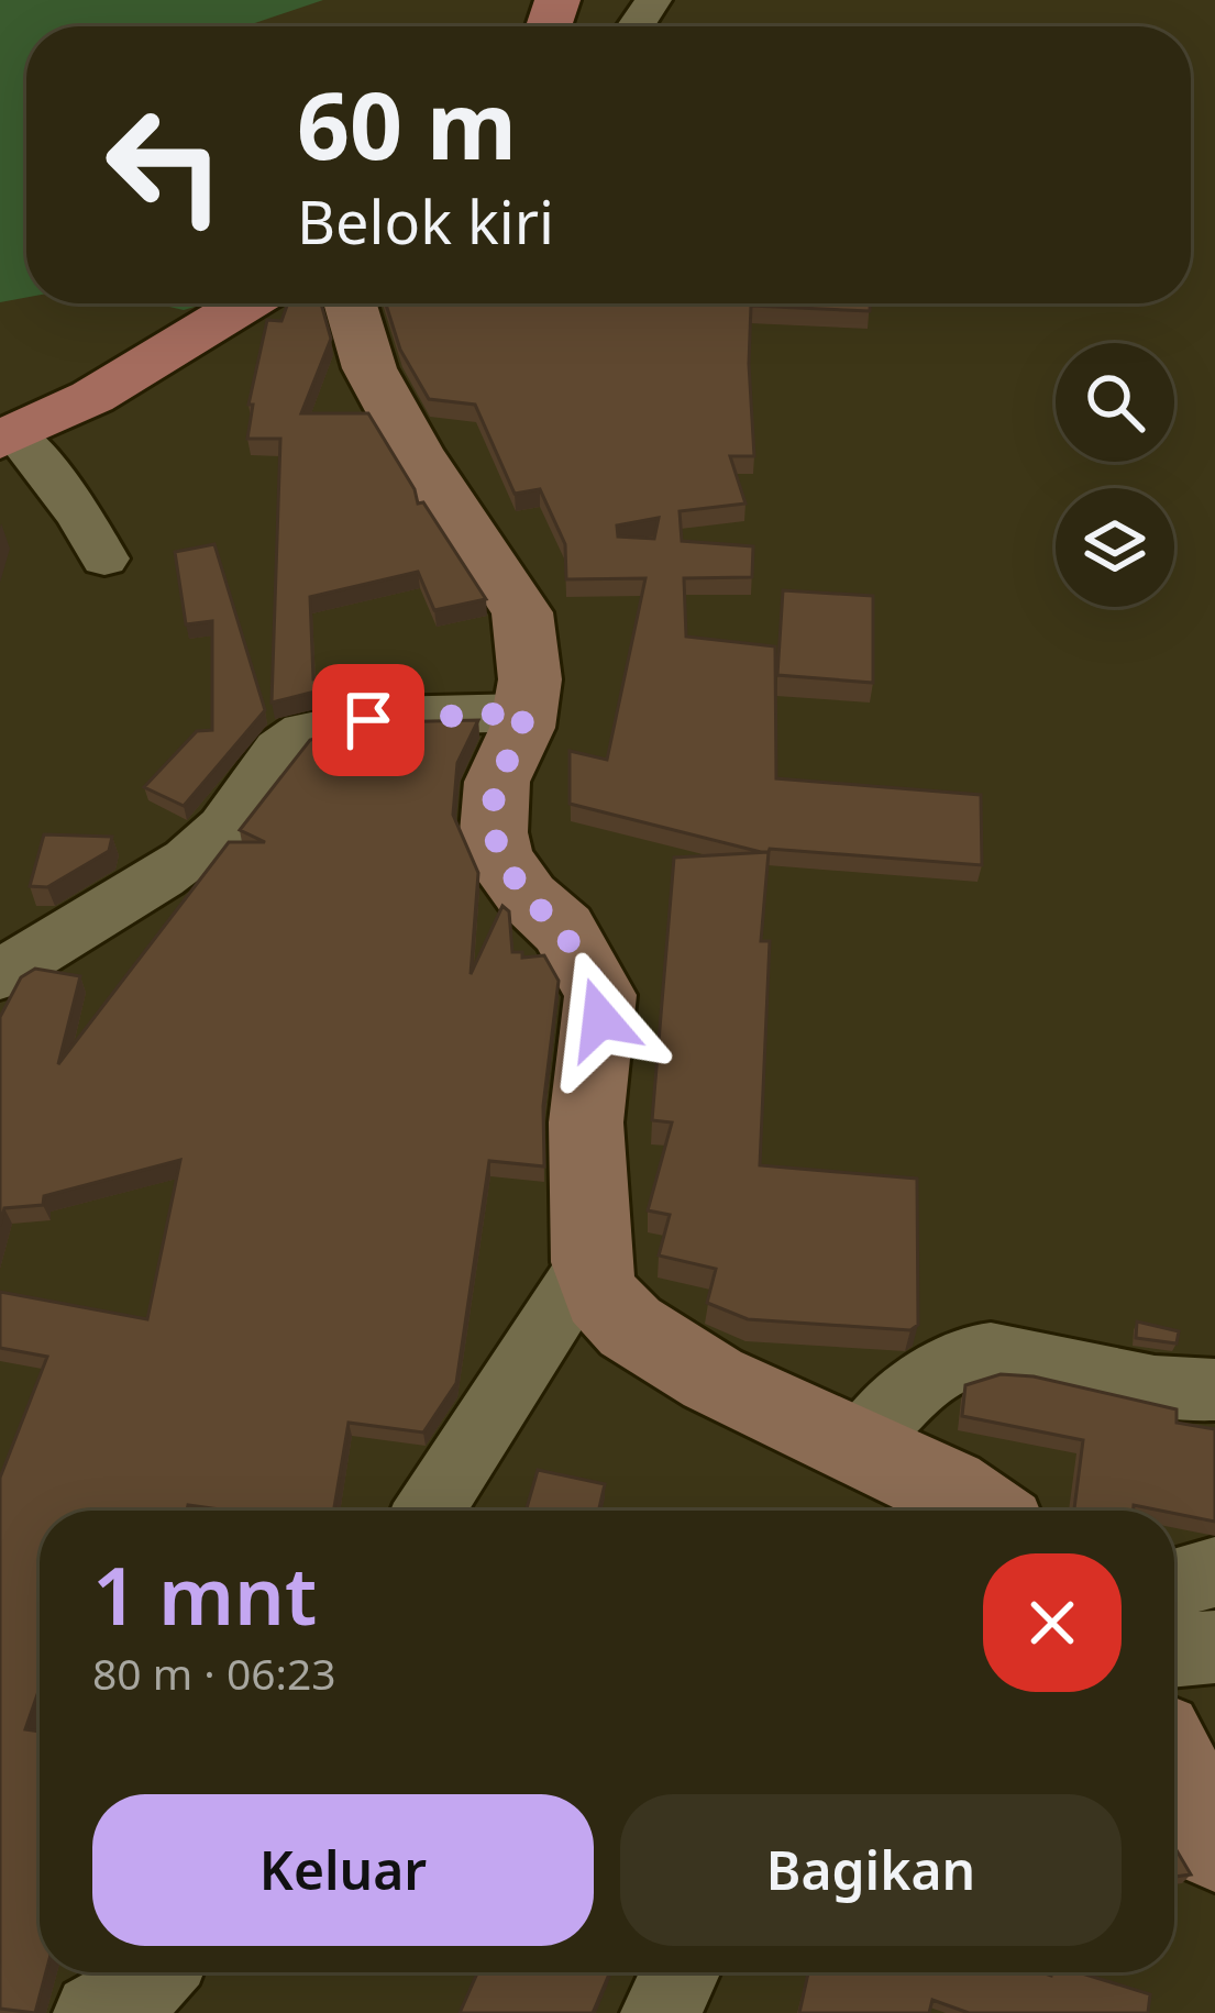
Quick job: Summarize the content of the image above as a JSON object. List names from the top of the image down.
{
  "page": {
    "turn": ["60 m", "Belok kiri"],
    "heading": ["1 mnt", "80 m · 06:23"],
    "buttons": ["Keluar", "Bagikan"]
  }
}
